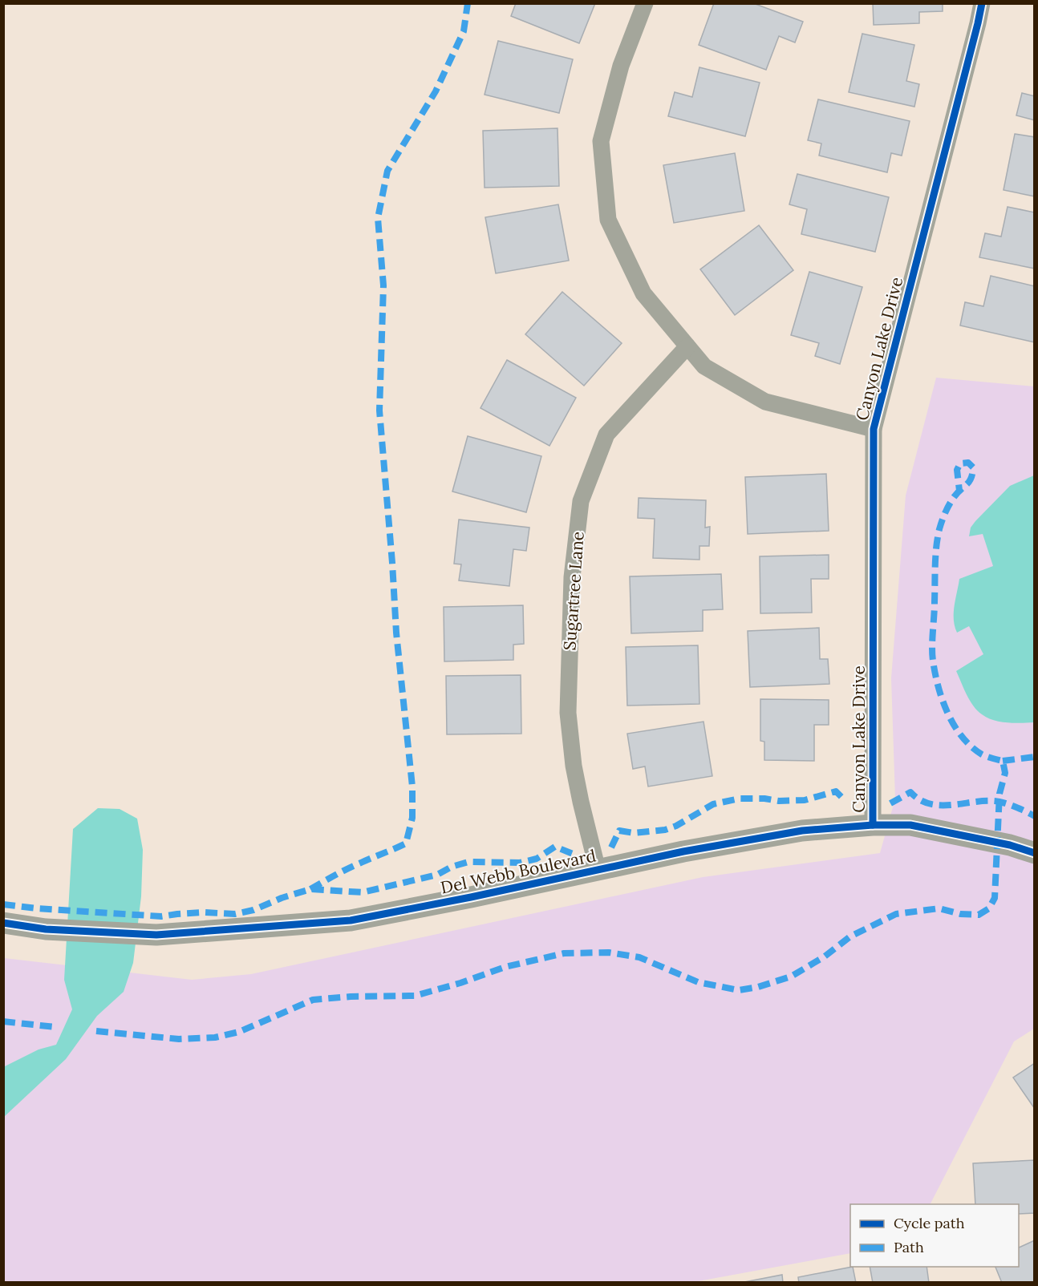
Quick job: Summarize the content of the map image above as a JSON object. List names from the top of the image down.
{
  "streets": {
    "street": ["Canyon Lake Drive", "Sugartree Lane", "Del Webb Boulevard"]
  },
  "crossings": [
    ["Canyon Lake Drive", "Del Webb Boulevard"],
    ["Sugartree Lane", "Del Webb Boulevard"]
  ],
  "legend": ["Cycle path", "Path"]
}
